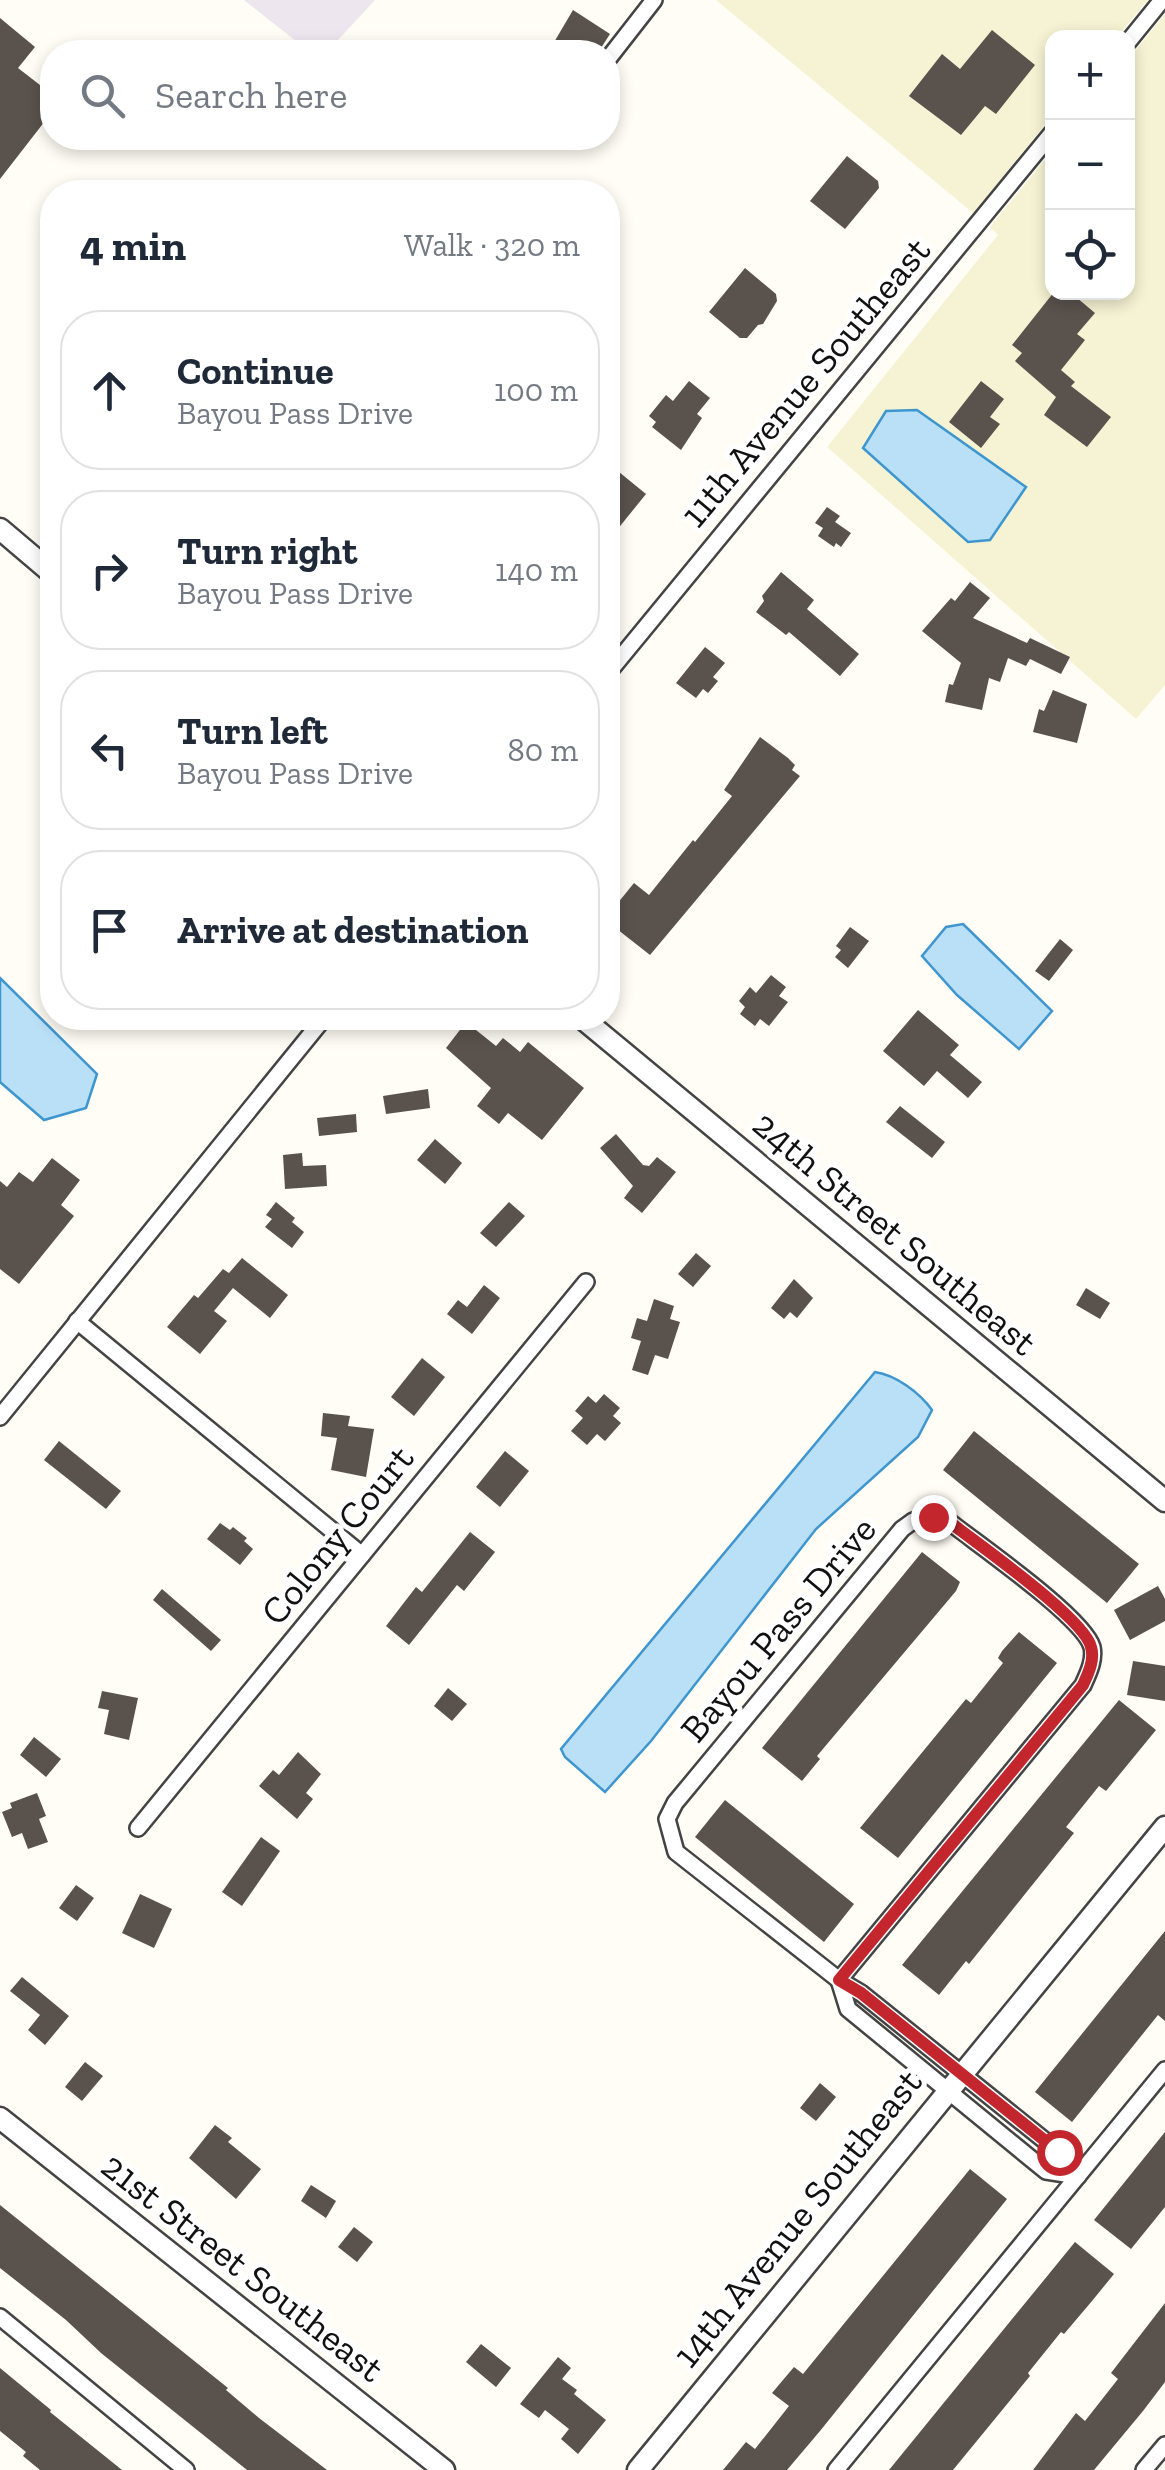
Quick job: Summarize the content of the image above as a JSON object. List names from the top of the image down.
{
  "streets": {
    "street": [
      "11th Avenue Southeast",
      "24th Street Southeast",
      "Colony Court",
      "Bayou Pass Drive",
      "14th Avenue Southeast",
      "21st Street Southeast"
    ]
  },
  "crossings": [
    ["Bayou Pass Drive", "14th Avenue Southeast"]
  ],
  "page": {
    "map_buttons": ["+", "−"],
    "search": "Search here",
    "heading": ["4 min", "Walk · 320 m"],
    "list": [
      ["Continue", "Bayou Pass Drive", "100 m"],
      ["Turn right", "Bayou Pass Drive", "140 m"],
      ["Turn left", "Bayou Pass Drive", "80 m"],
      "Arrive at destination"
    ]
  }
}
